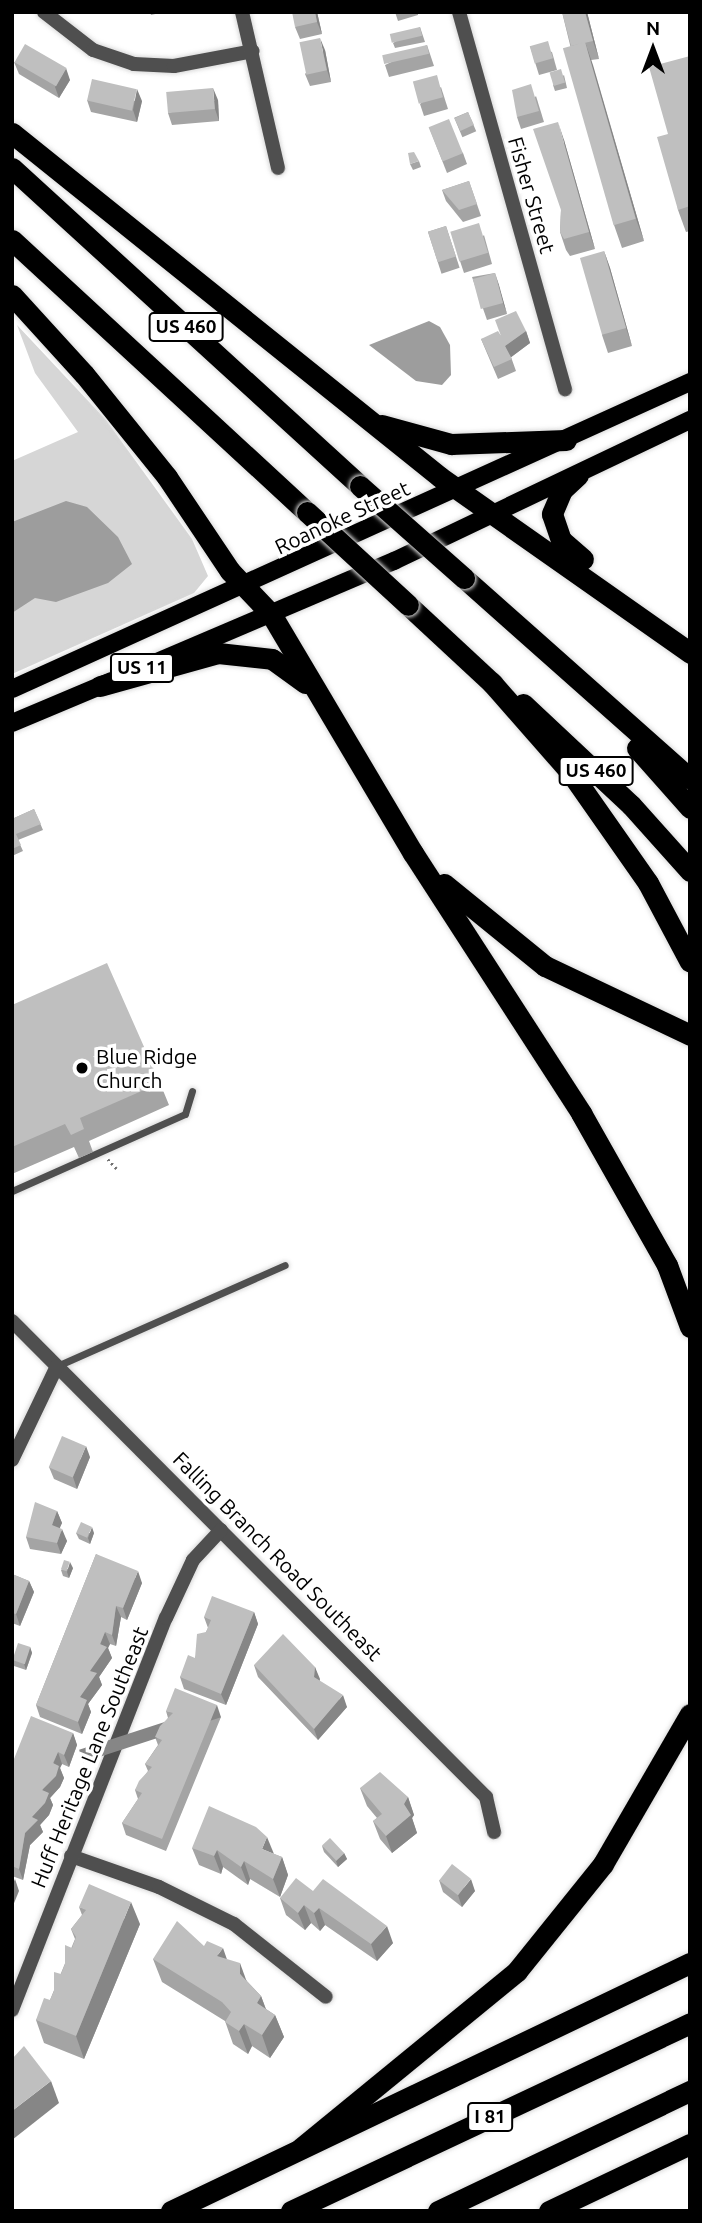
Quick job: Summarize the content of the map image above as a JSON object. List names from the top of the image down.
{
  "streets": {
    "highway": ["US 460", "I 81"],
    "main road": ["Roanoke Street", "US 11"],
    "street": ["Fisher Street", "Falling Branch Road Southeast", "Huff Heritage Lane Southeast"]
  },
  "crossings": [
    ["Falling Branch Road Southeast", "Huff Heritage Lane Southeast"]
  ],
  "places": ["Blue Ridge Church"],
  "north": "top"
}
